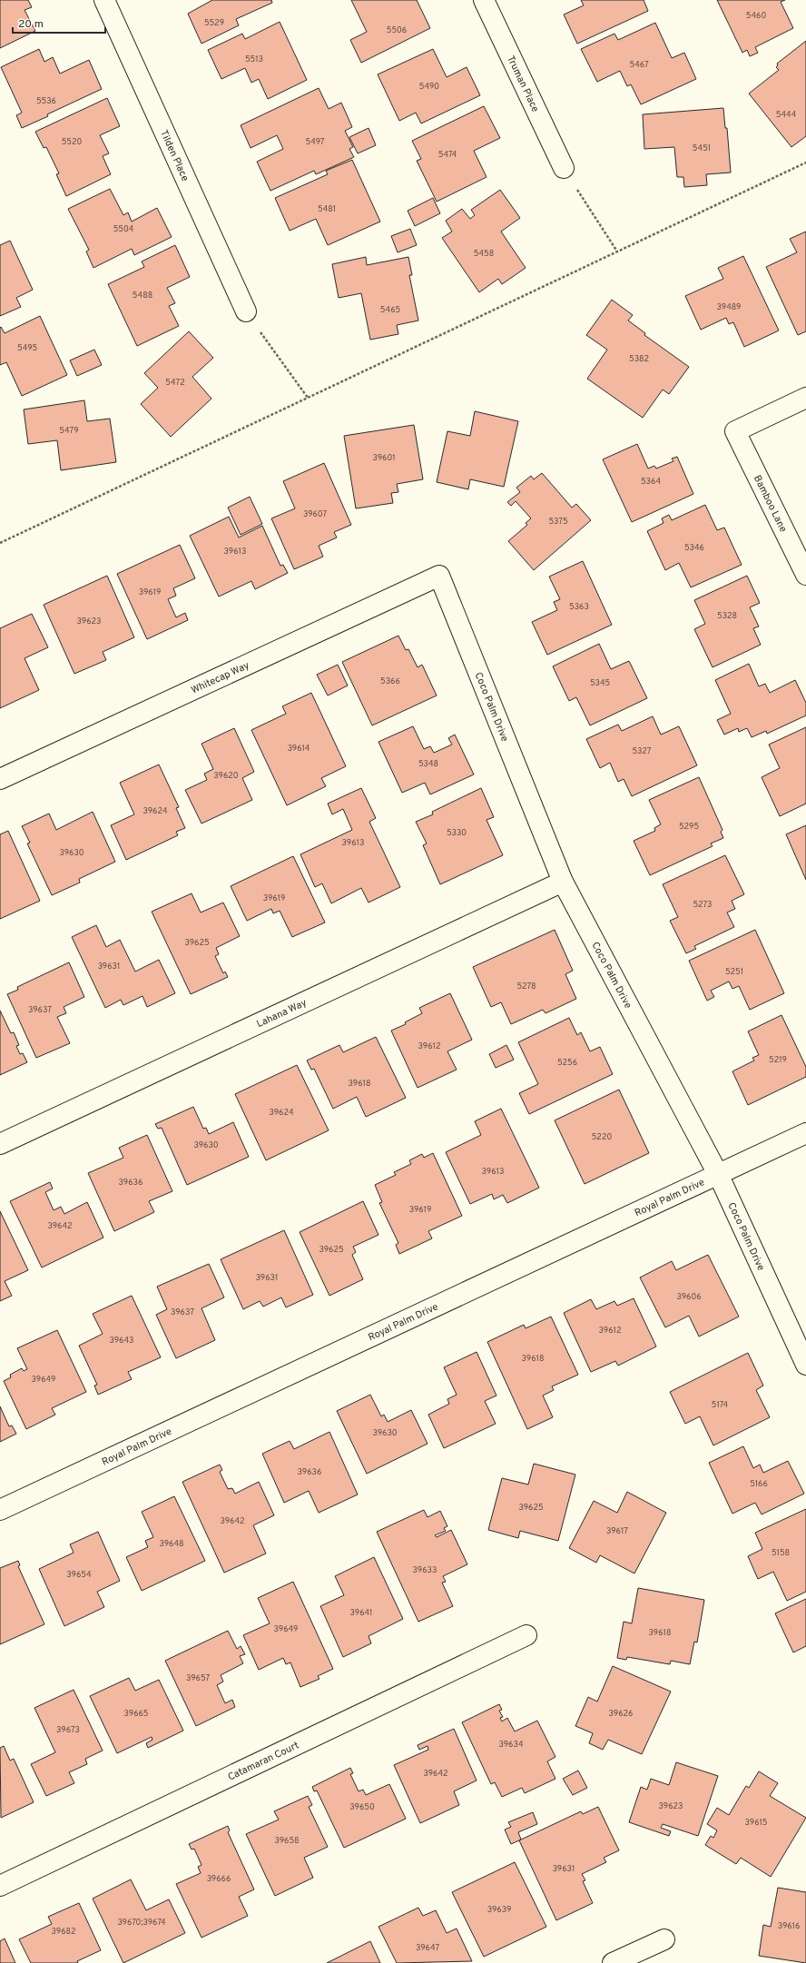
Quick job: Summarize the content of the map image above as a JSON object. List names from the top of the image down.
{
  "streets": {
    "street": [
      "Truman Place",
      "Tilden Place",
      "Bamboo Lane",
      "Whitecap Way",
      "Coco Palm Drive",
      "Lahana Way",
      "Royal Palm Drive",
      "Catamaran Court"
    ]
  },
  "crossings": [
    ["Whitecap Way", "Coco Palm Drive"],
    ["Coco Palm Drive", "Lahana Way"],
    ["Coco Palm Drive", "Royal Palm Drive"]
  ],
  "house_numbers": [
    "5460",
    "5529",
    "5506",
    "5513",
    "5467",
    "5490",
    "5536",
    "5444",
    "5520",
    "5497",
    "5451",
    "5474",
    "5481",
    "5504",
    "5458",
    "5488",
    "39489",
    "5465",
    "5495",
    "5382",
    "5472",
    "5479",
    "39601",
    "5364",
    "39607",
    "5375",
    "5346",
    "39613",
    "39619",
    "5363",
    "5328",
    "39623",
    "5366",
    "5345",
    "39614",
    "5327",
    "5348",
    "39620",
    "39624",
    "5295",
    "5330",
    "39613",
    "39630",
    "39619",
    "5273",
    "39625",
    "39631",
    "5251",
    "5278",
    "39637",
    "39612",
    "5219",
    "5256",
    "39618",
    "39624",
    "5220",
    "39630",
    "39613",
    "39636",
    "39619",
    "39642",
    "39625",
    "39631",
    "39606",
    "39637",
    "39612",
    "39643",
    "39618",
    "39649",
    "5174",
    "39630",
    "39636",
    "5166",
    "39625",
    "39642",
    "39617",
    "39648",
    "5158",
    "39633",
    "39654",
    "39641",
    "39649",
    "39618",
    "39657",
    "39665",
    "39626",
    "39673",
    "39634",
    "39642",
    "39623",
    "39650",
    "39615",
    "39658",
    "39631",
    "39666",
    "39639",
    "39670;39674",
    "39616",
    "39682",
    "39647"
  ],
  "scale_bar": "20 m"
}
